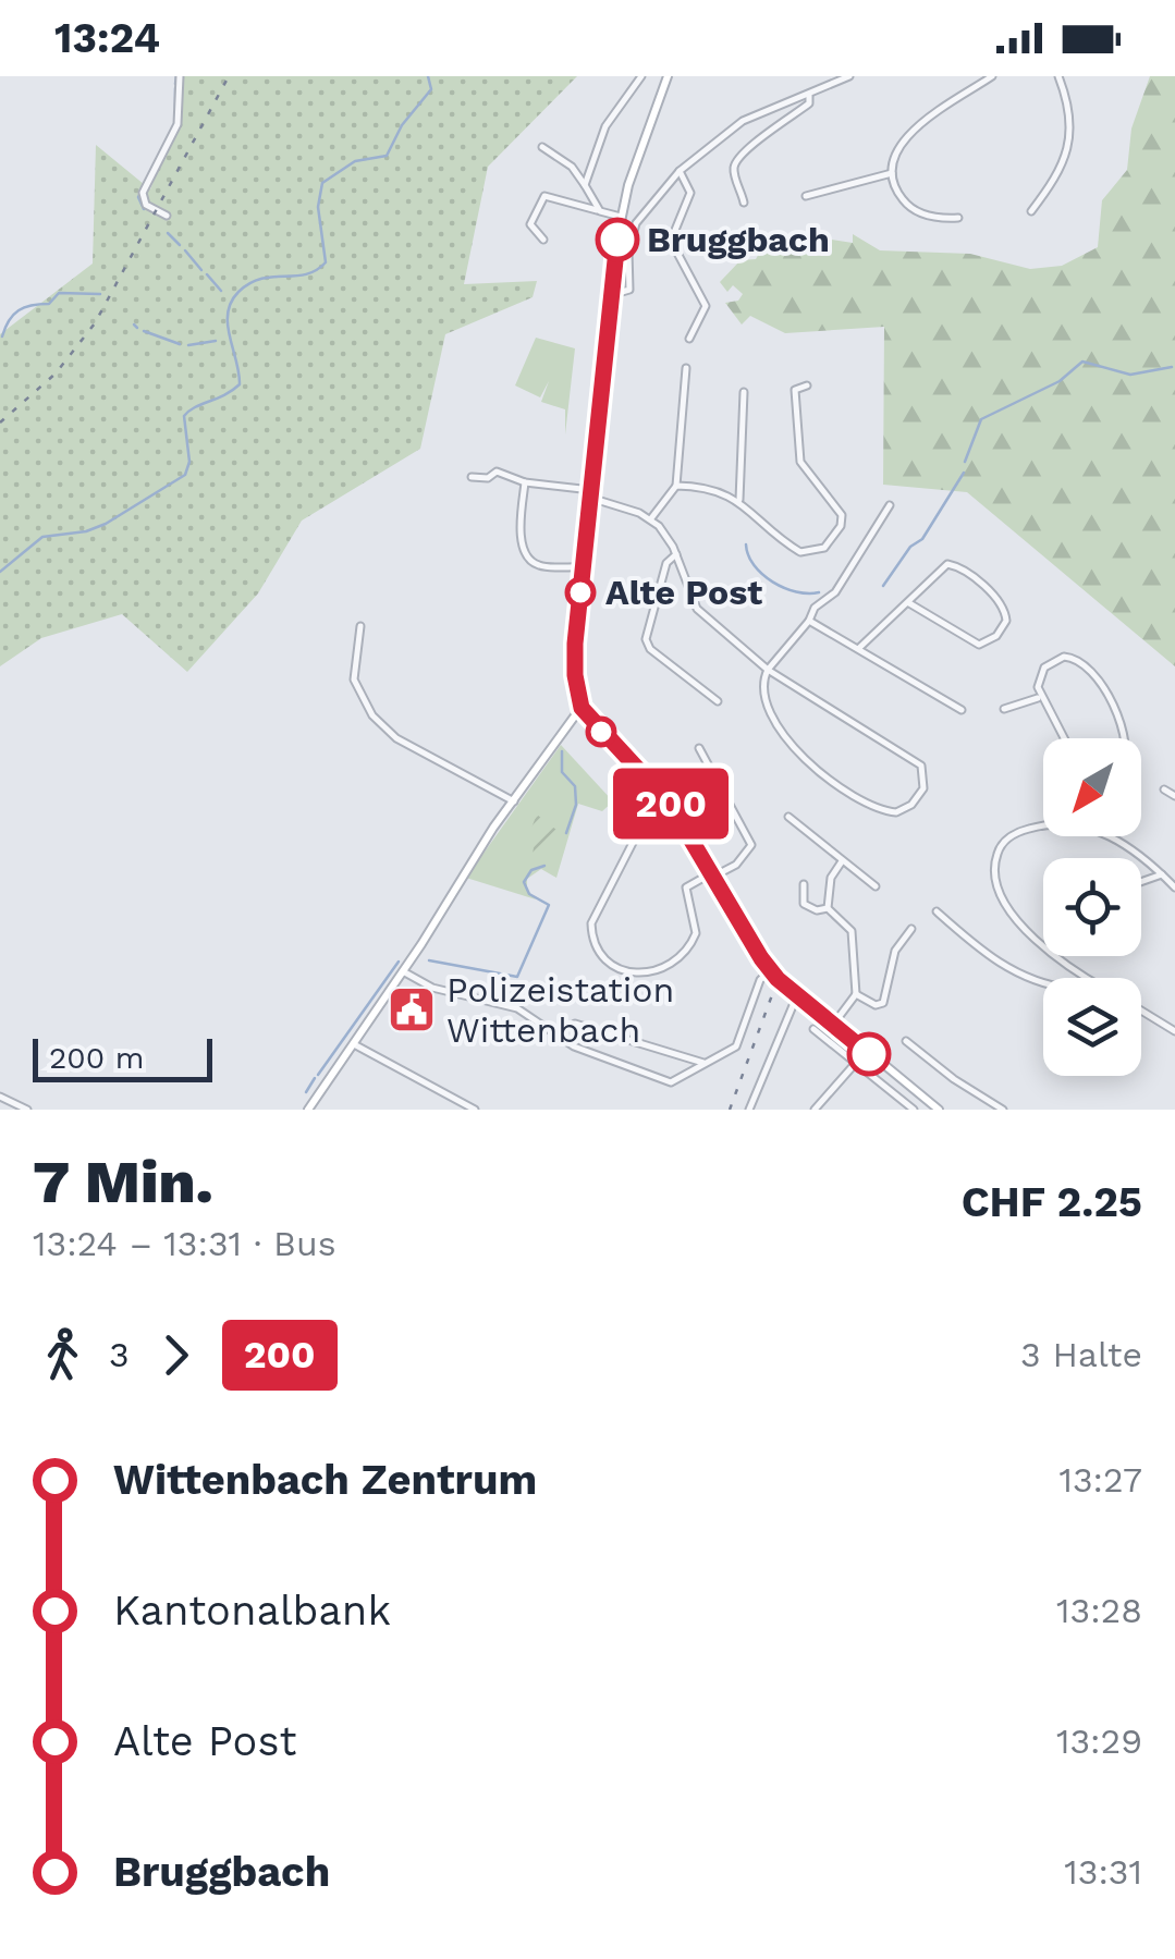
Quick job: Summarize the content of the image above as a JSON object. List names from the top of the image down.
{
  "places": {
    "other": ["Bruggbach", "Alte Post"],
    "public building": ["Polizeistation Wittenbach"]
  },
  "lines": ["bus line 200"],
  "scale_bar": "200 m",
  "north": "bottom left",
  "page": {
    "status": "13:24",
    "on_map": "200",
    "scale": "200 m",
    "heading": ["7 Min.", "13:24 – 13:31 · Bus", "CHF 2.25"],
    "legs": ["3", "200", "3 Halte"],
    "list": [
      {
        "name": "Wittenbach Zentrum",
        "value": "13:27"
      },
      {
        "name": "Kantonalbank",
        "value": "13:28"
      },
      {
        "name": "Alte Post",
        "value": "13:29"
      },
      {
        "name": "Bruggbach",
        "value": "13:31"
      }
    ]
  }
}
